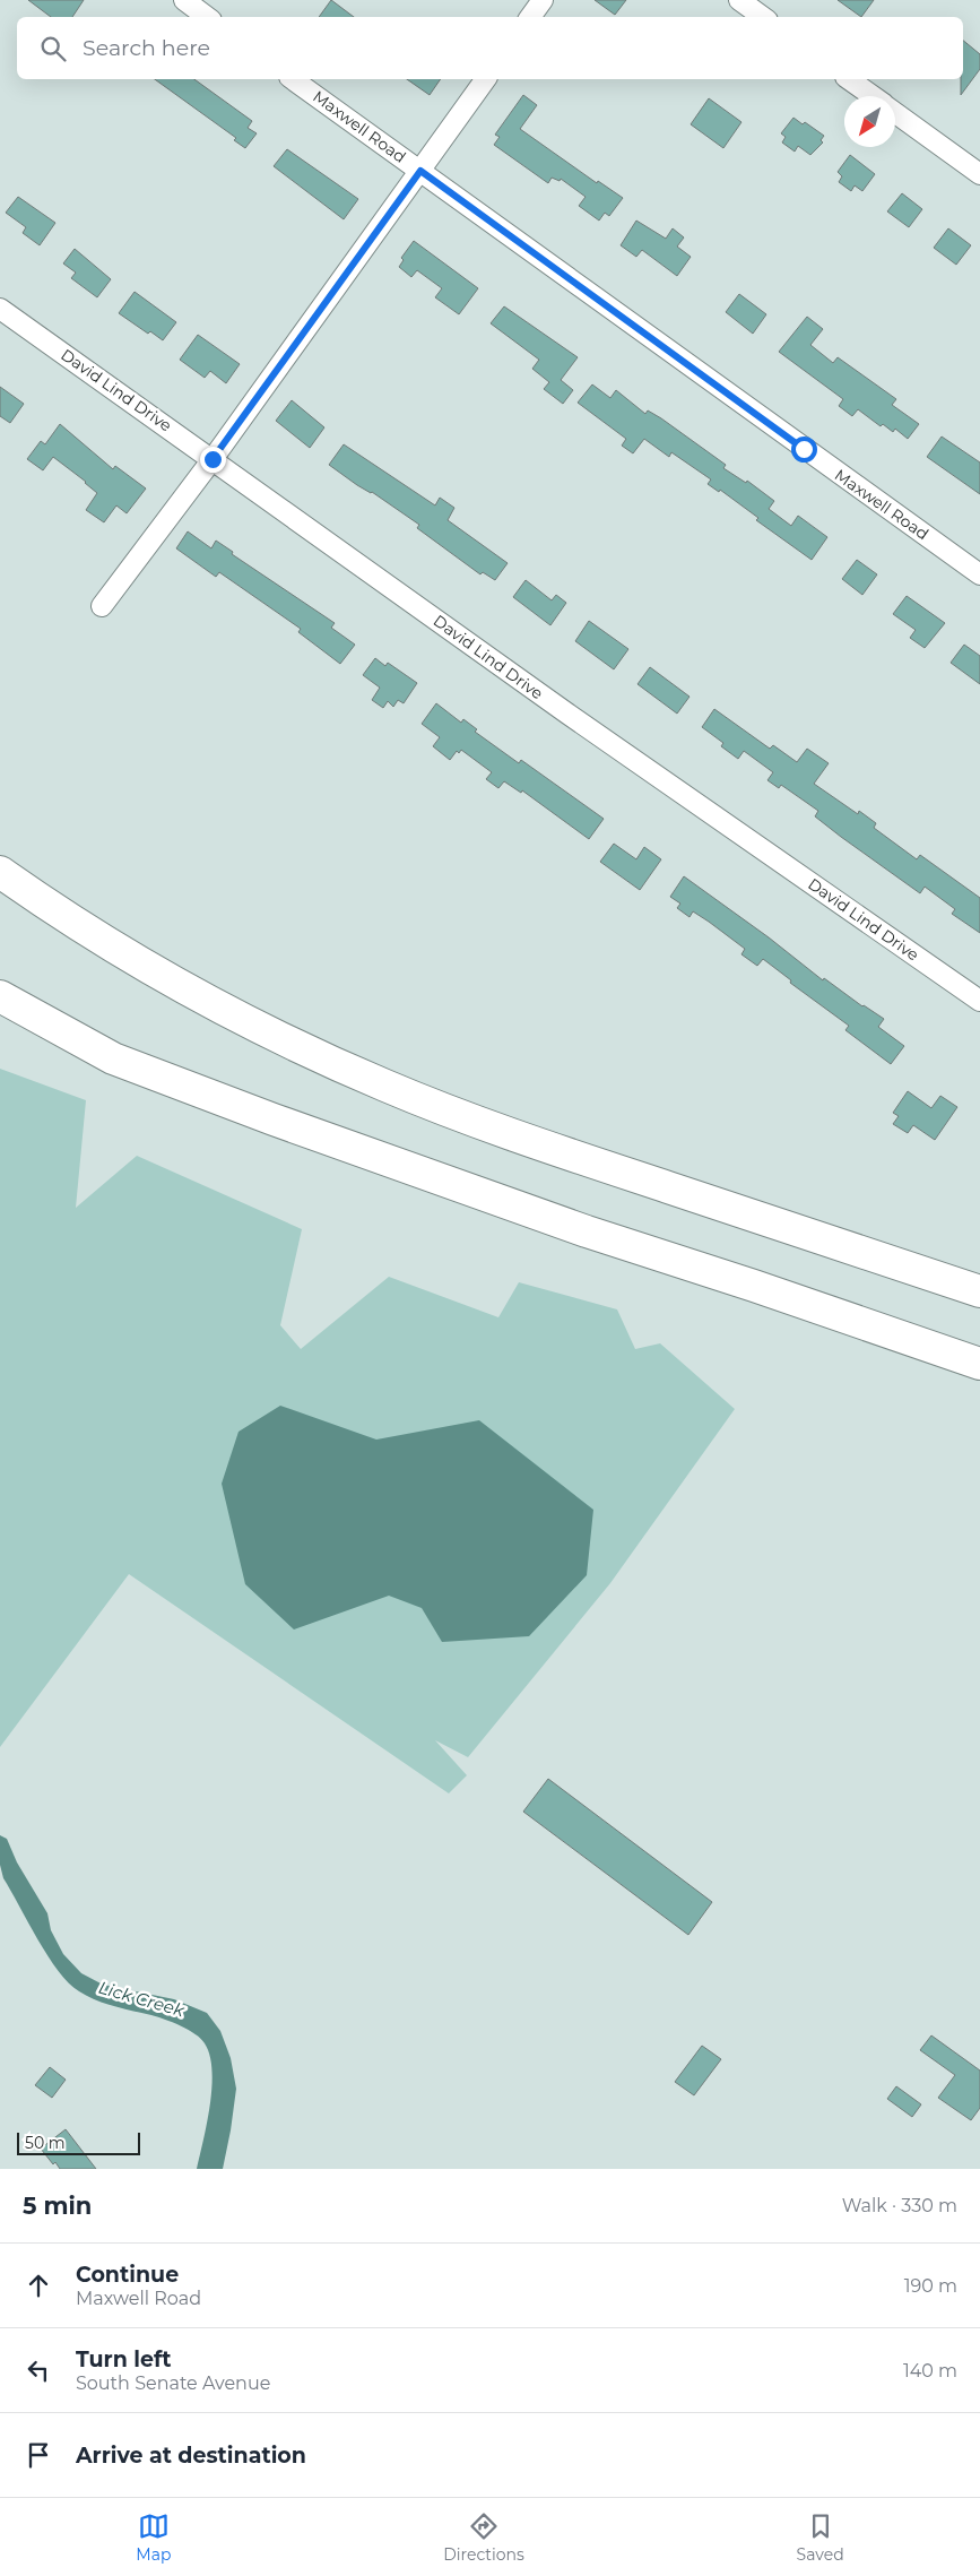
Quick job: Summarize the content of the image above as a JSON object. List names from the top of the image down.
{
  "streets": {
    "street": ["Maxwell Road", "David Lind Drive"]
  },
  "water": ["Lick Creek"],
  "scale_bar": "50 m",
  "north": "bottom left",
  "page": {
    "search": "Search here",
    "scale": "50 m",
    "heading": ["5 min", "Walk · 330 m"],
    "list": [
      ["Continue", "Maxwell Road", "190 m"],
      ["Turn left", "South Senate Avenue", "140 m"],
      "Arrive at destination"
    ],
    "nav": ["Map", "Directions", "Saved"]
  }
}
